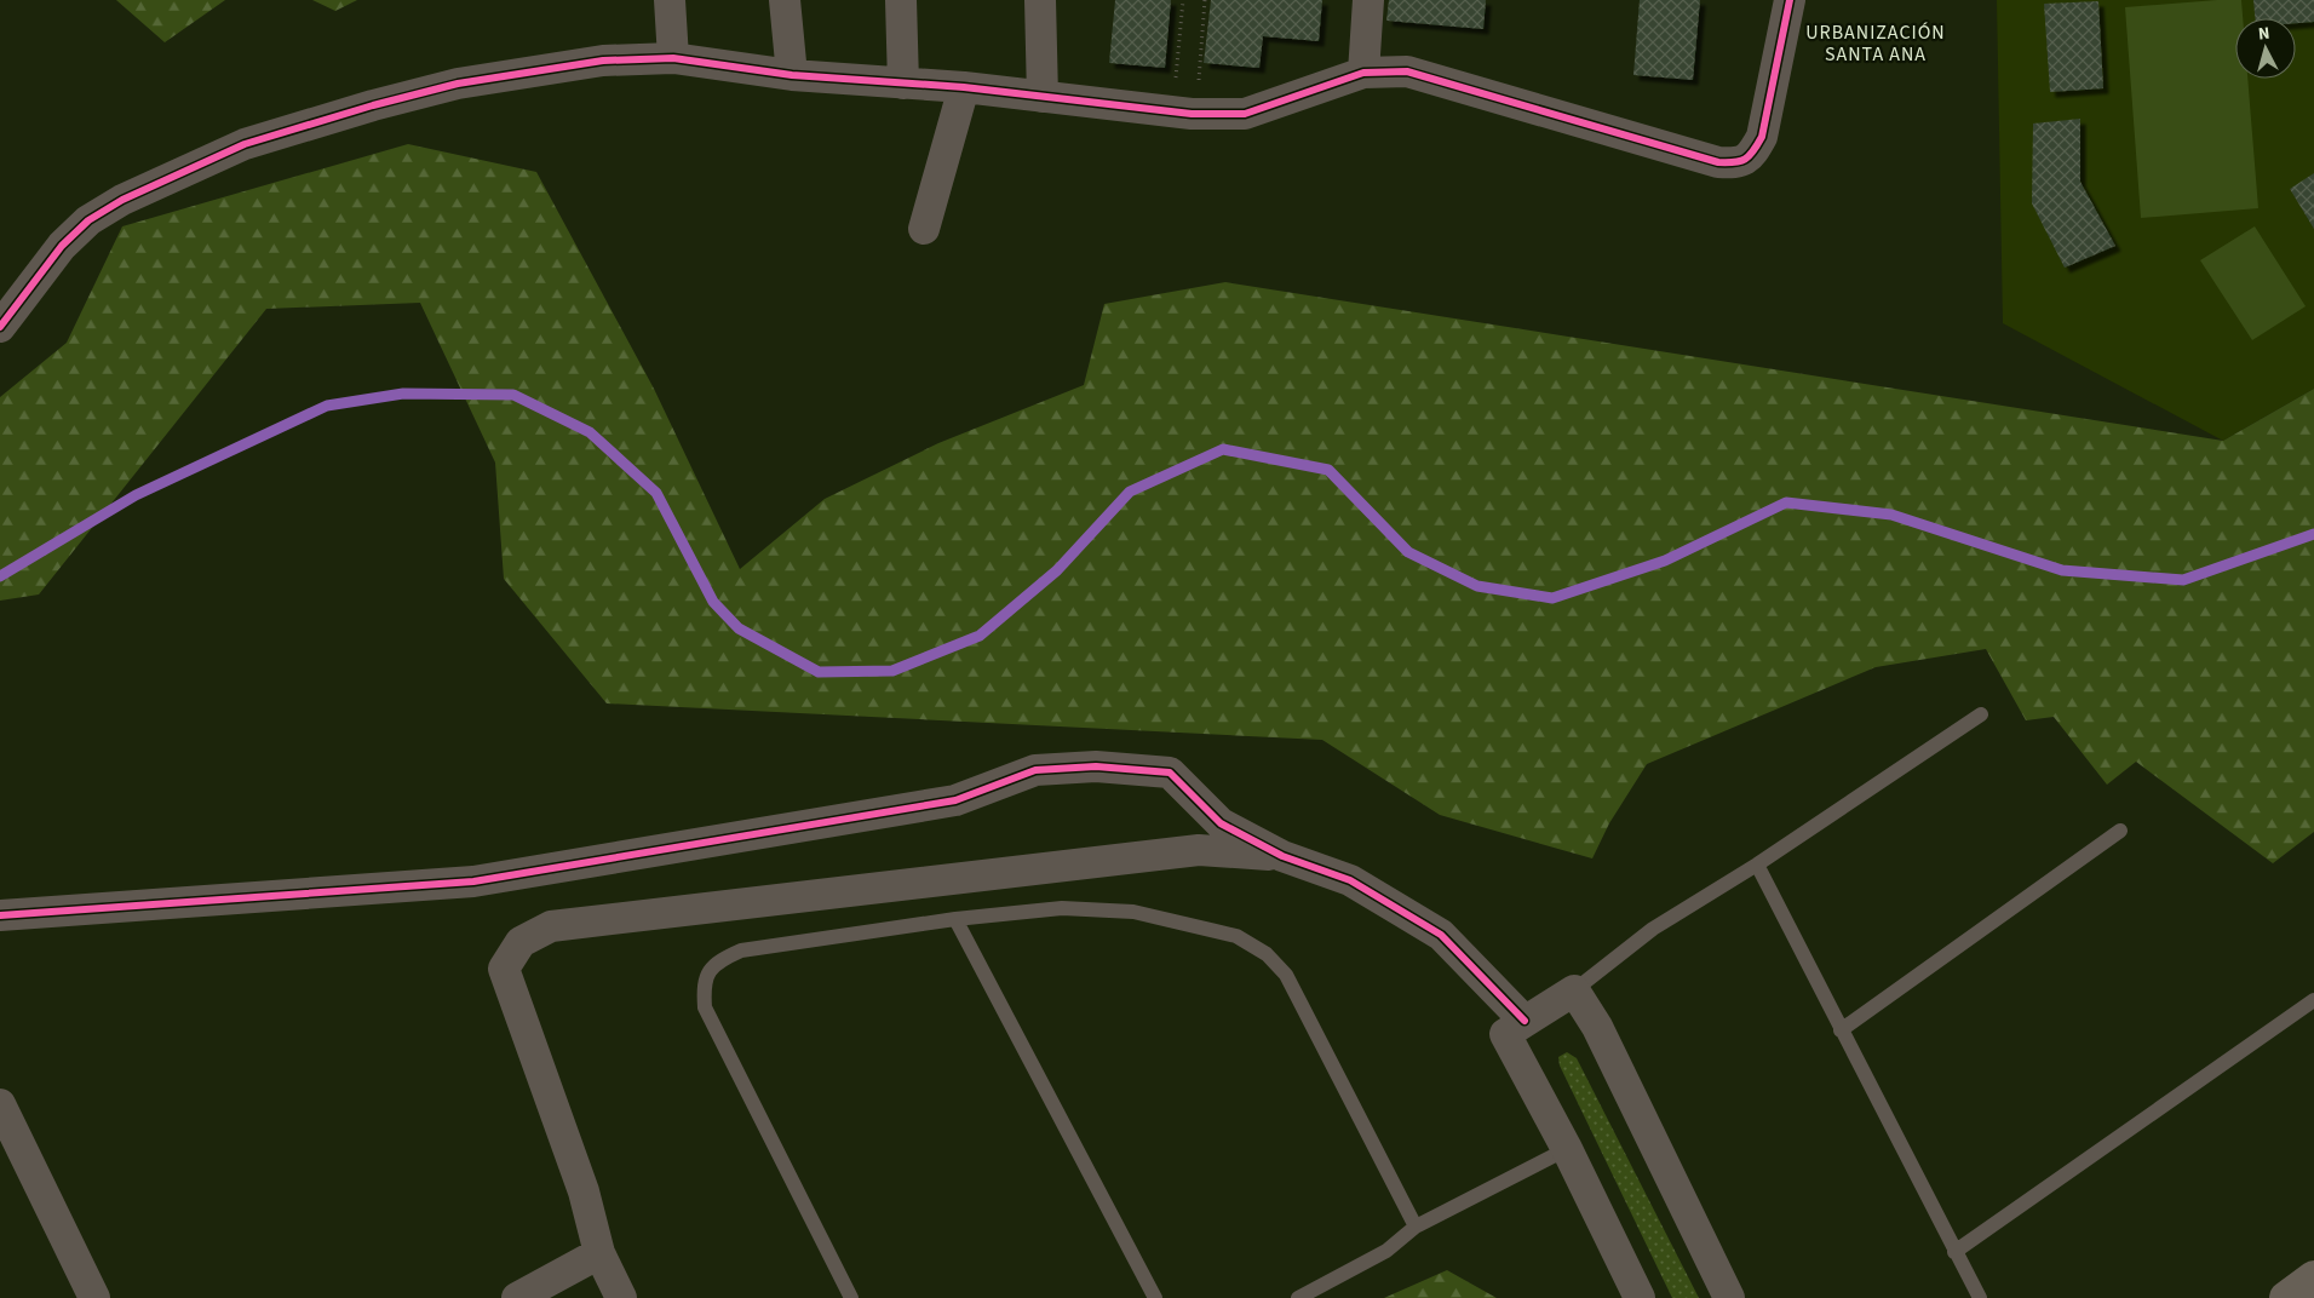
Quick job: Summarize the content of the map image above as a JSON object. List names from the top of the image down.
{
  "districts": ["URBANIZACIÓN SANTA ANA"],
  "north": "top"
}
